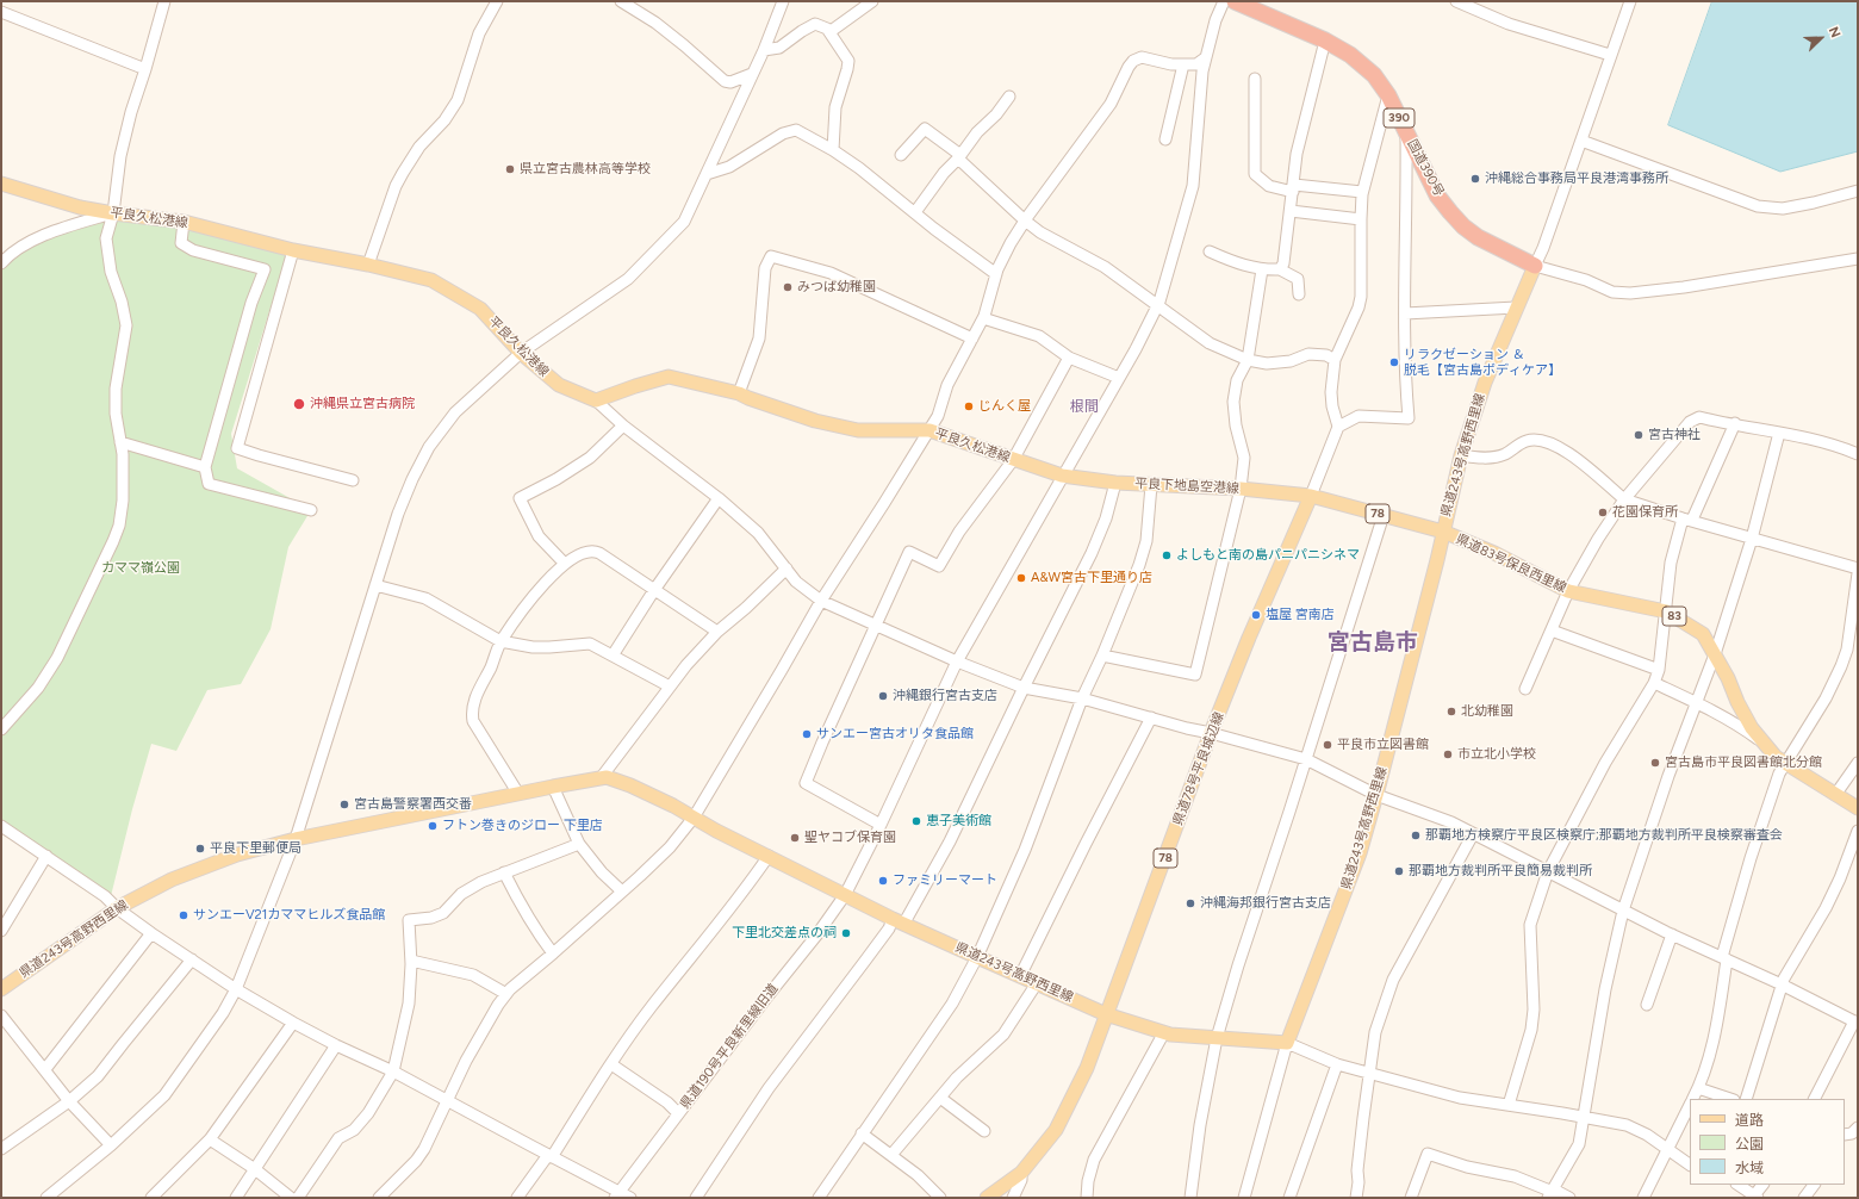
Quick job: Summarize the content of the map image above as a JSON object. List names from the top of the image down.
{
  "streets": {
    "highway": ["390", "国道390号"],
    "main road": [
      "平良久松港線",
      "県道243号高野西里線",
      "平良下地島空港線",
      "78",
      "県道83号保良西里線",
      "83",
      "県道78号平良城辺線"
    ],
    "street": ["県道190号平良新里線旧道"]
  },
  "crossings": [
    ["国道390号", "県道243号高野西里線"],
    ["平良久松港線", "平良下地島空港線"],
    ["平良久松港線", "県道190号平良新里線旧道"],
    ["県道243号高野西里線", "78"],
    ["県道243号高野西里線", "県道83号保良西里線"],
    ["県道243号高野西里線", "県道78号平良城辺線"],
    ["県道243号高野西里線", "県道190号平良新里線旧道"],
    ["平良下地島空港線", "78"],
    ["平良下地島空港線", "県道78号平良城辺線"],
    ["平良下地島空港線", "県道190号平良新里線旧道"],
    ["78", "県道83号保良西里線"],
    ["78", "県道78号平良城辺線"]
  ],
  "districts": ["根間", "宮古島市"],
  "parks": ["カママ嶺公園"],
  "places": [
    "県立宮古農林高等学校",
    "沖縄総合事務局平良港湾事務所",
    "みつば幼稚園",
    "リラクゼーション ＆ 脱毛【宮古島ボディケア】",
    "沖縄県立宮古病院",
    "じんく屋",
    "宮古神社",
    "花園保育所",
    "よしもと南の島パニパニシネマ",
    "A&W宮古下里通り店",
    "塩屋 宮南店",
    "沖縄銀行宮古支店",
    "北幼稚園",
    "サンエー宮古オリタ食品館",
    "平良市立図書館",
    "市立北小学校",
    "宮古島市平良図書館北分館",
    "宮古島警察署西交番",
    "恵子美術館",
    "フトン巻きのジロー 下里店",
    "那覇地方検察庁平良区検察庁;那覇地方裁判所平良検察審査会",
    "聖ヤコブ保育園",
    "平良下里郵便局",
    "那覇地方裁判所平良簡易裁判所",
    "ファミリーマート",
    "沖縄海邦銀行宮古支店",
    "サンエーV21カママヒルズ食品館",
    "下里北交差点の祠"
  ],
  "legend": ["道路", "公園", "水域"],
  "north": "top right"
}
